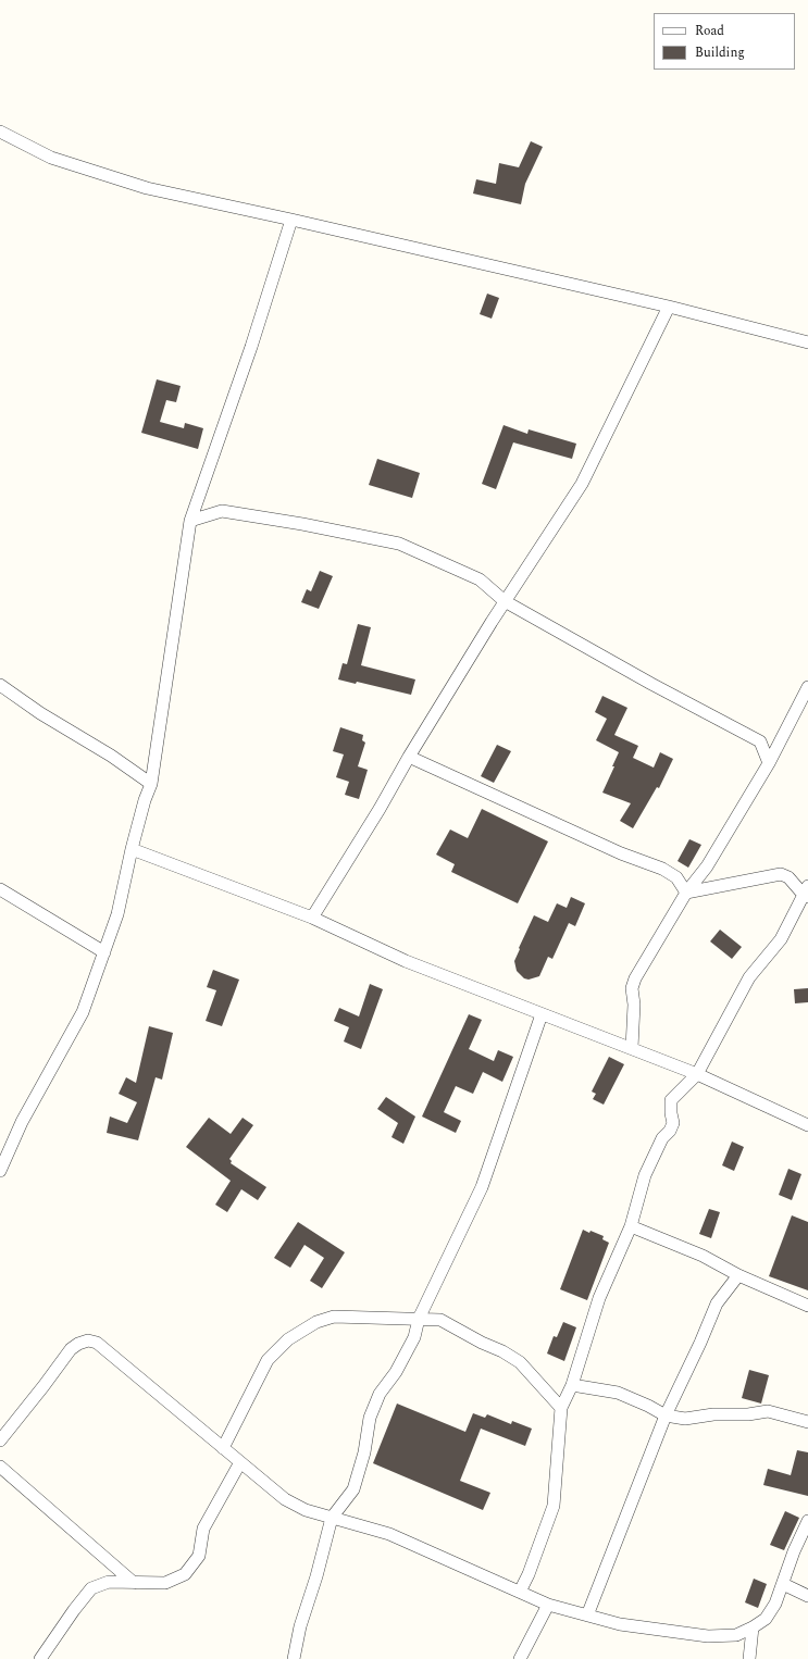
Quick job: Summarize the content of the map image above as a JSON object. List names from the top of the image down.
{
  "legend": ["Road", "Building"]
}
